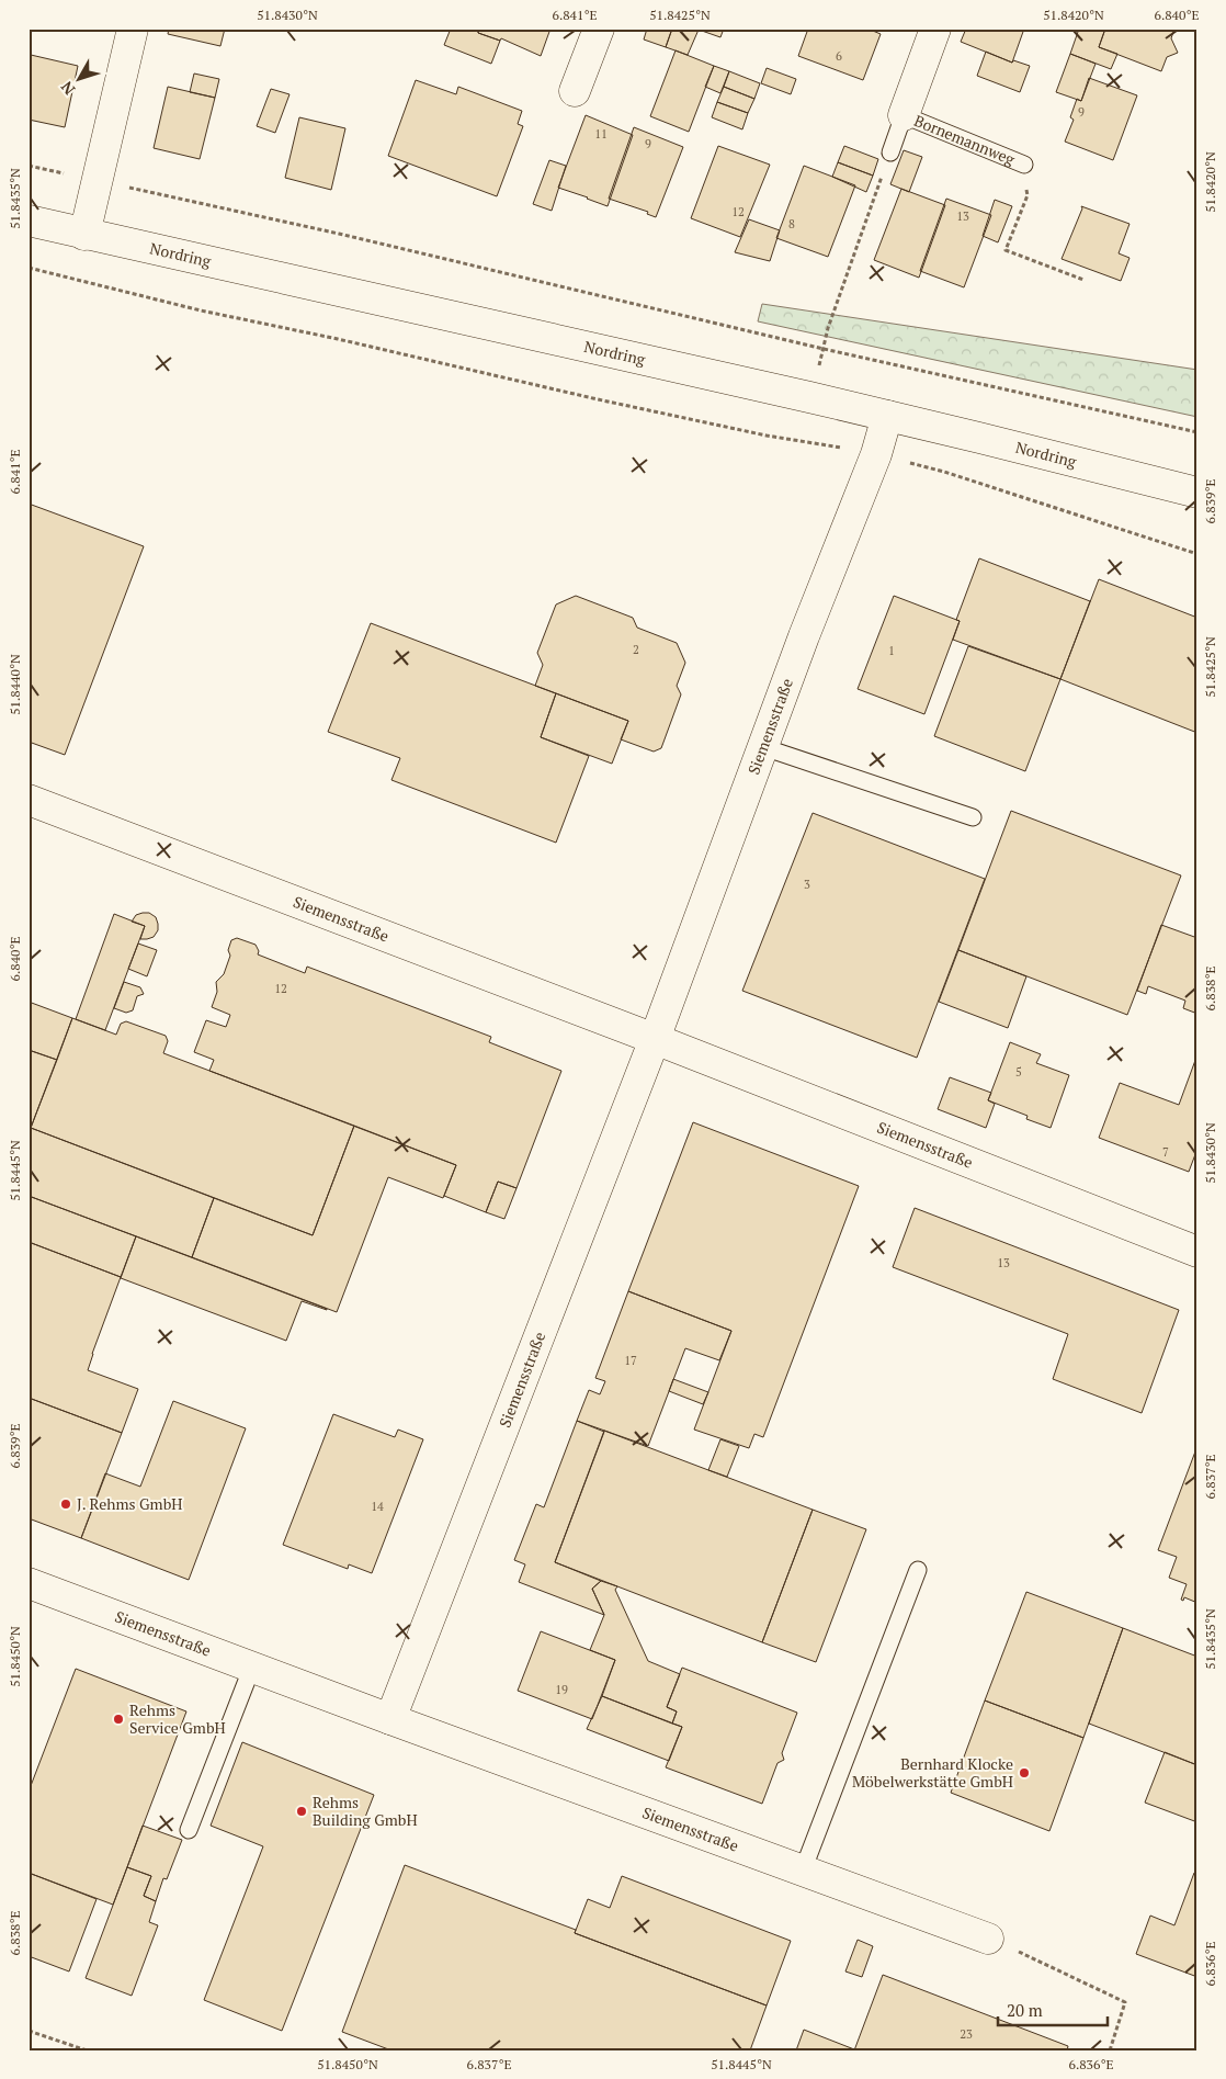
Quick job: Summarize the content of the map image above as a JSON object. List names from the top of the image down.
{
  "streets": {
    "street": ["Bornemannweg", "Nordring", "Siemensstraße"]
  },
  "crossings": [
    ["Nordring", "Siemensstraße"]
  ],
  "places": [
    "J. Rehms GmbH",
    "Rehms Service GmbH",
    "Bernhard Klocke Möbelwerkstätte GmbH",
    "Rehms Building GmbH"
  ],
  "house_numbers": [
    "6",
    "9",
    "11",
    "9",
    "12",
    "13",
    "8",
    "2",
    "1",
    "3",
    "12",
    "5",
    "7",
    "13",
    "17",
    "14",
    "19",
    "23"
  ],
  "scale_bar": "20 m",
  "north": "bottom left",
  "coordinates": [
    "51.8430°N",
    "6.841°E",
    "51.8425°N",
    "51.8420°N",
    "6.840°E",
    "51.8435°N",
    "6.839°E",
    "51.8440°N",
    "6.838°E",
    "51.8445°N",
    "6.837°E",
    "51.8450°N",
    "6.836°E"
  ]
}
